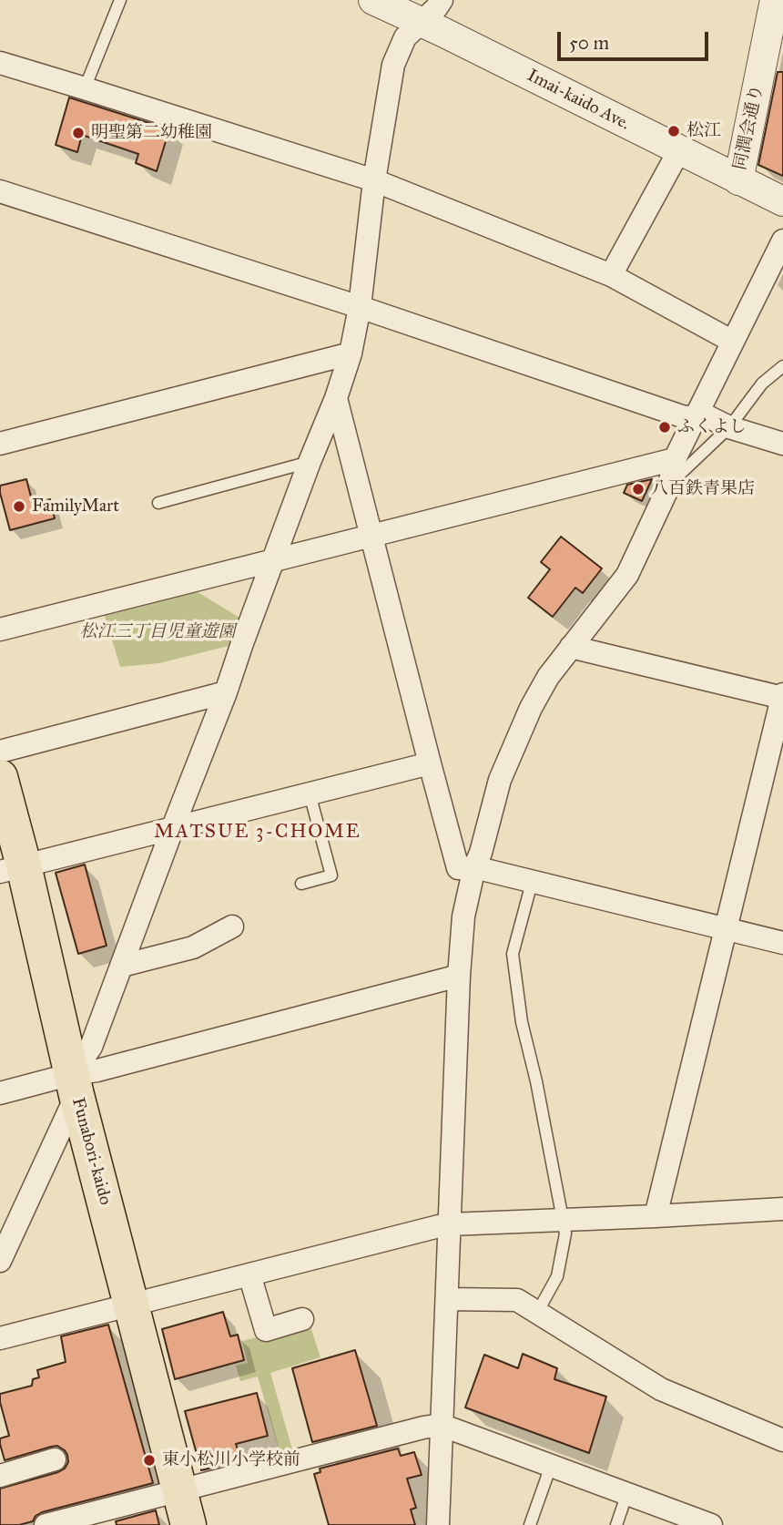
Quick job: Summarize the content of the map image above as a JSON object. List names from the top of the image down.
{
  "streets": {
    "main road": ["Funabori-kaido"],
    "street": ["Imai-kaido Ave.", "同潤会通り"]
  },
  "crossings": [
    ["Imai-kaido Ave.", "同潤会通り"]
  ],
  "districts": ["MATSUE 3-CHOME"],
  "parks": ["松江三丁目児童遊園"],
  "places": [
    "松江",
    "明聖第二幼稚園",
    "ふくよし",
    "八百鉄青果店",
    "FamilyMart",
    "東小松川小学校前"
  ],
  "scale_bar": "50 m"
}
